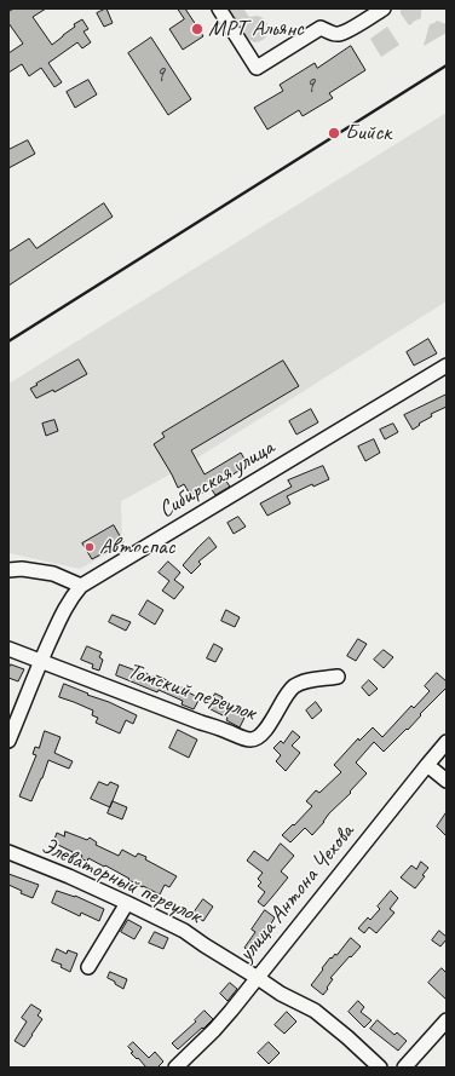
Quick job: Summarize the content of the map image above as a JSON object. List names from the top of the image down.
{
  "streets": {
    "street": [
      "Сибирская улица",
      "Томский переулок",
      "Элеваторный переулок",
      "улица Антона Чехова"
    ]
  },
  "crossings": [
    ["Сибирская улица", "Томский переулок"],
    ["Элеваторный переулок", "улица Антона Чехова"]
  ],
  "places": ["МРТ Альянс", "Бийск", "Автоспас"],
  "house_numbers": ["9", "9"]
}
